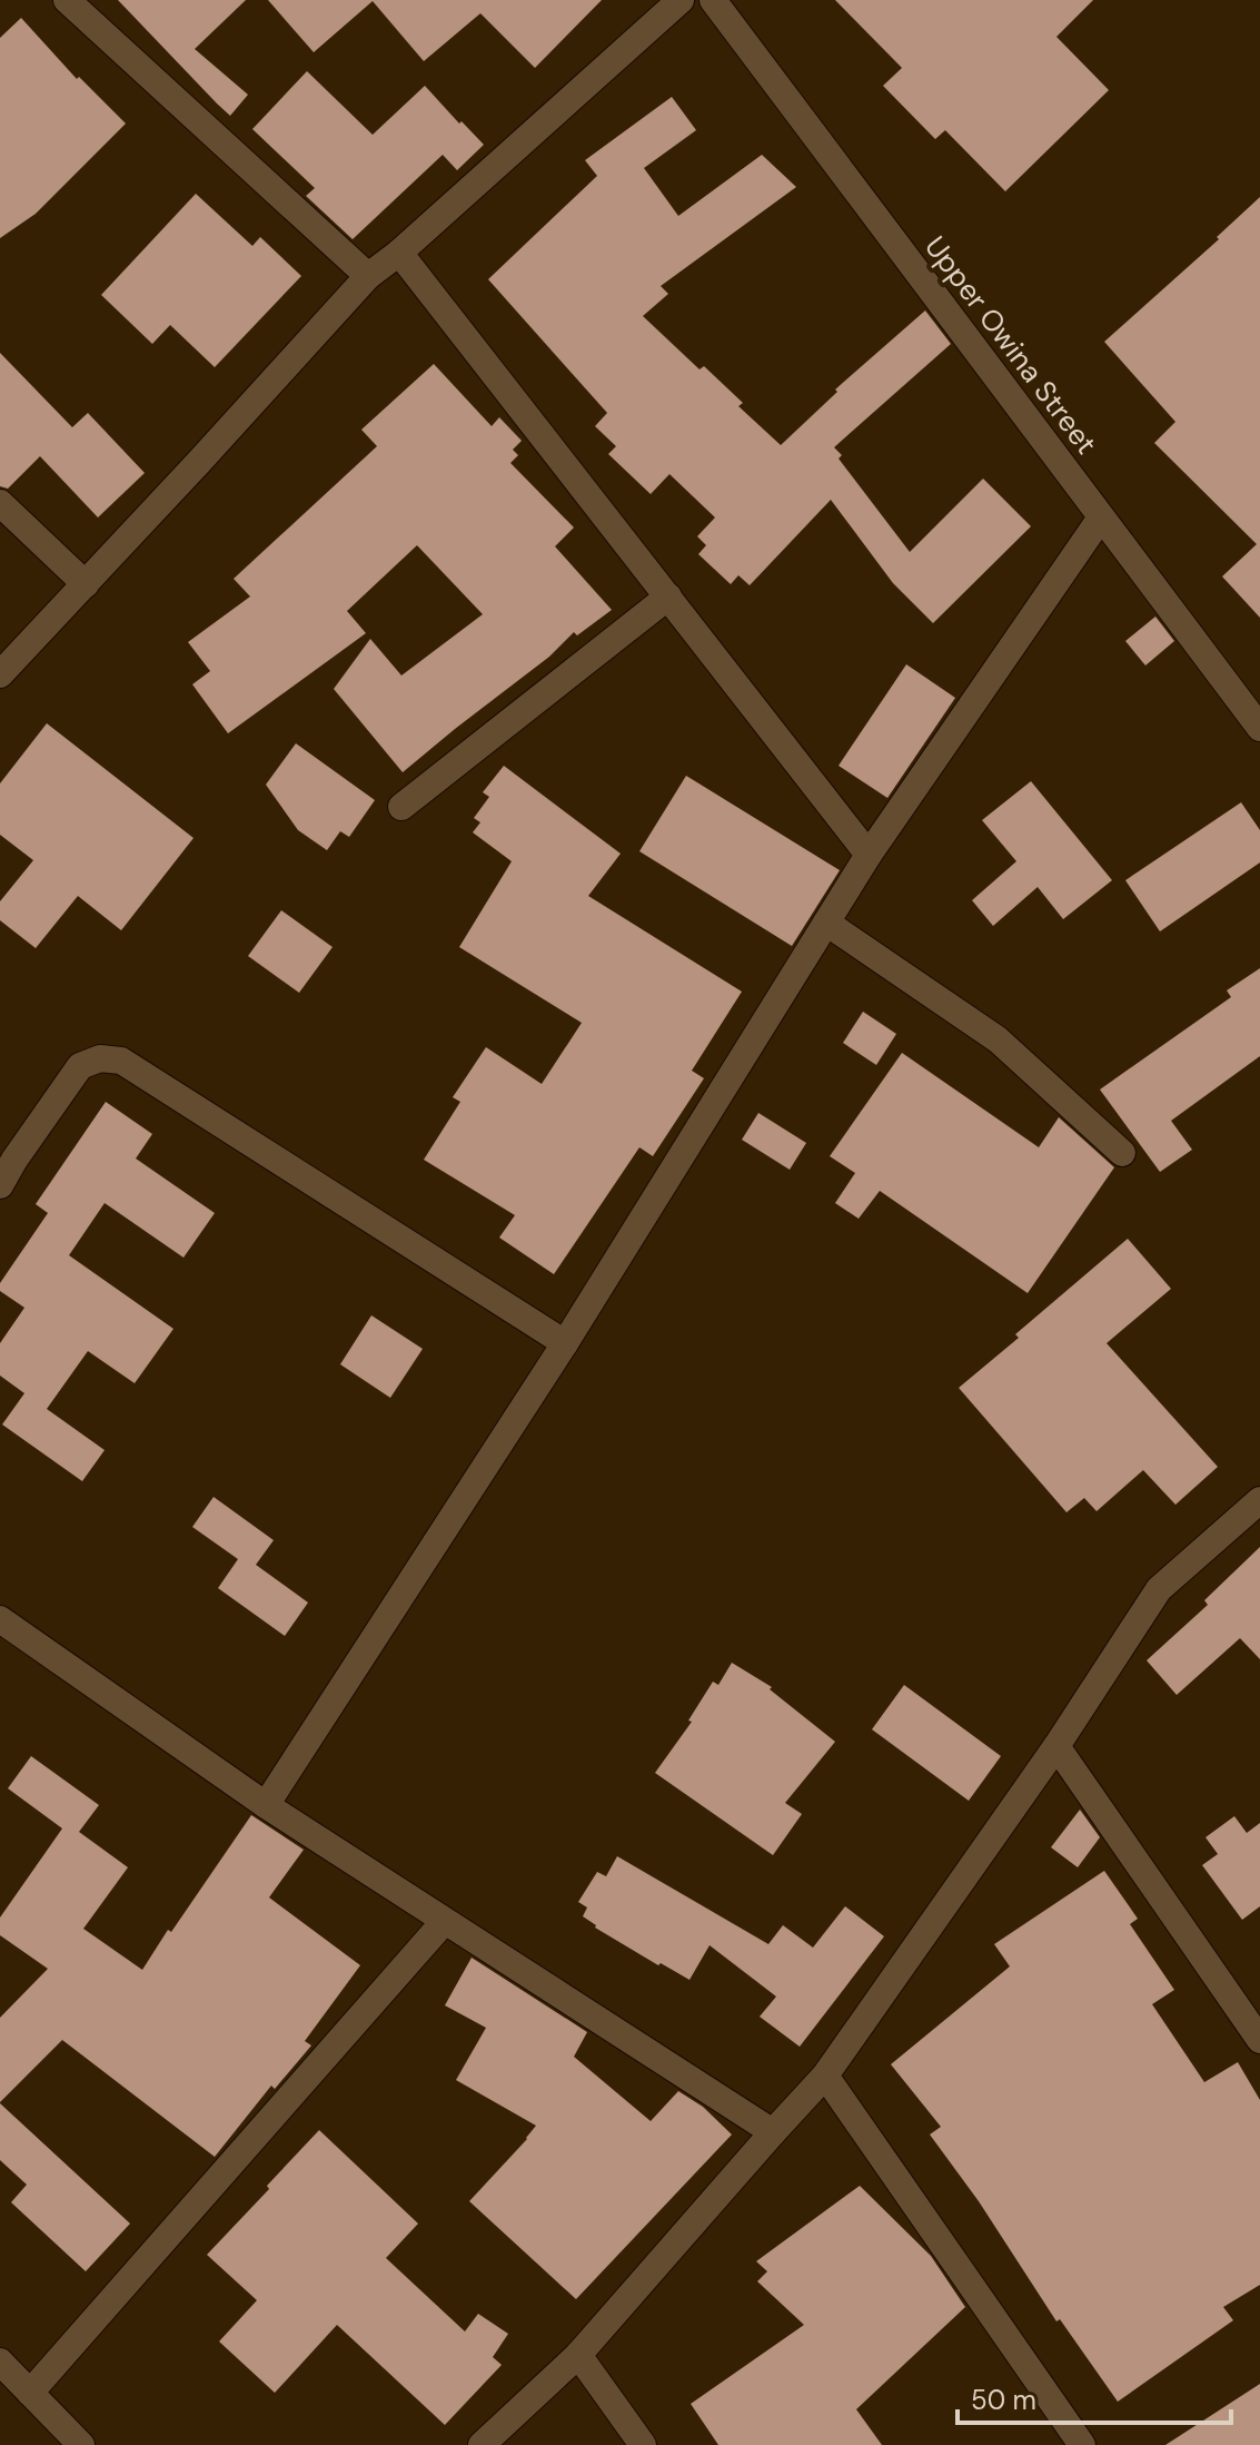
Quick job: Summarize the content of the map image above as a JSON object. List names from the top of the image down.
{
  "streets": {
    "street": ["Upper Owina Street"]
  },
  "scale_bar": "50 m"
}
